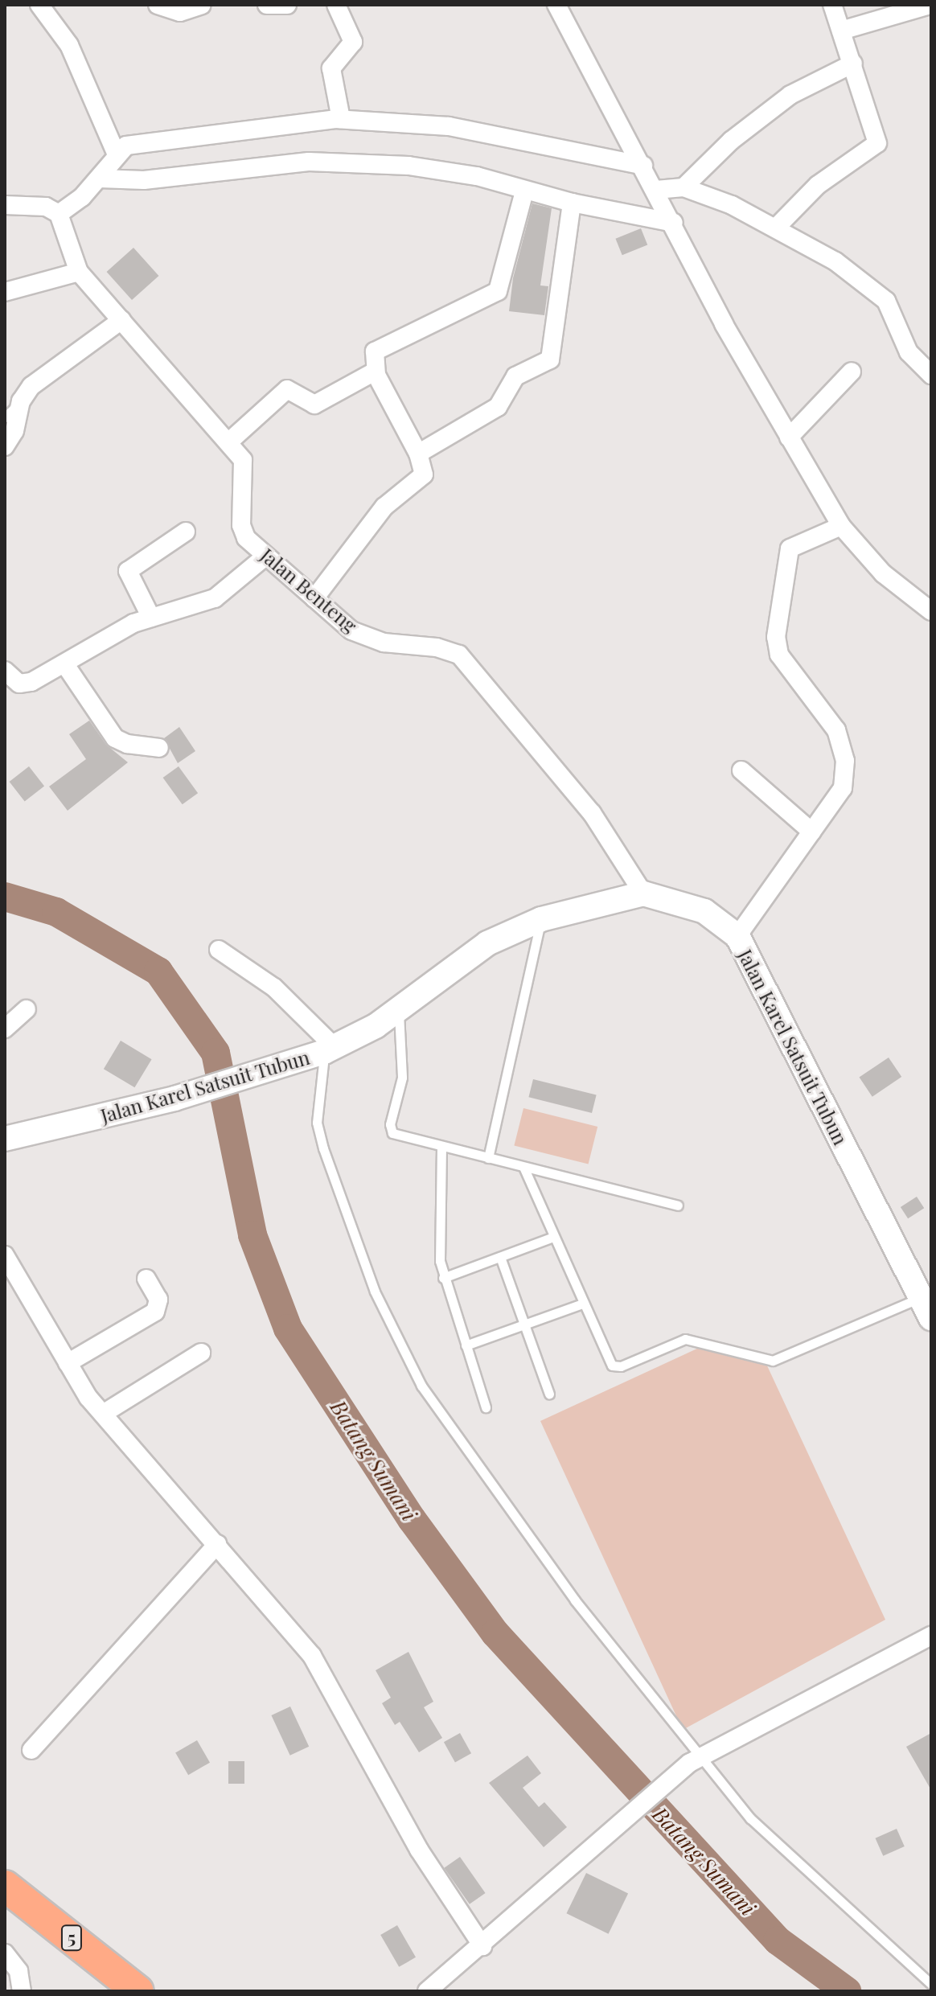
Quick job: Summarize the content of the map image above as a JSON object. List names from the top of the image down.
{
  "streets": {
    "highway": ["5"],
    "street": ["Jalan Benteng", "Jalan Karel Satsuit Tubun"]
  },
  "crossings": [
    ["Jalan Benteng", "Jalan Karel Satsuit Tubun"]
  ],
  "water": ["Batang Sumani"]
}
